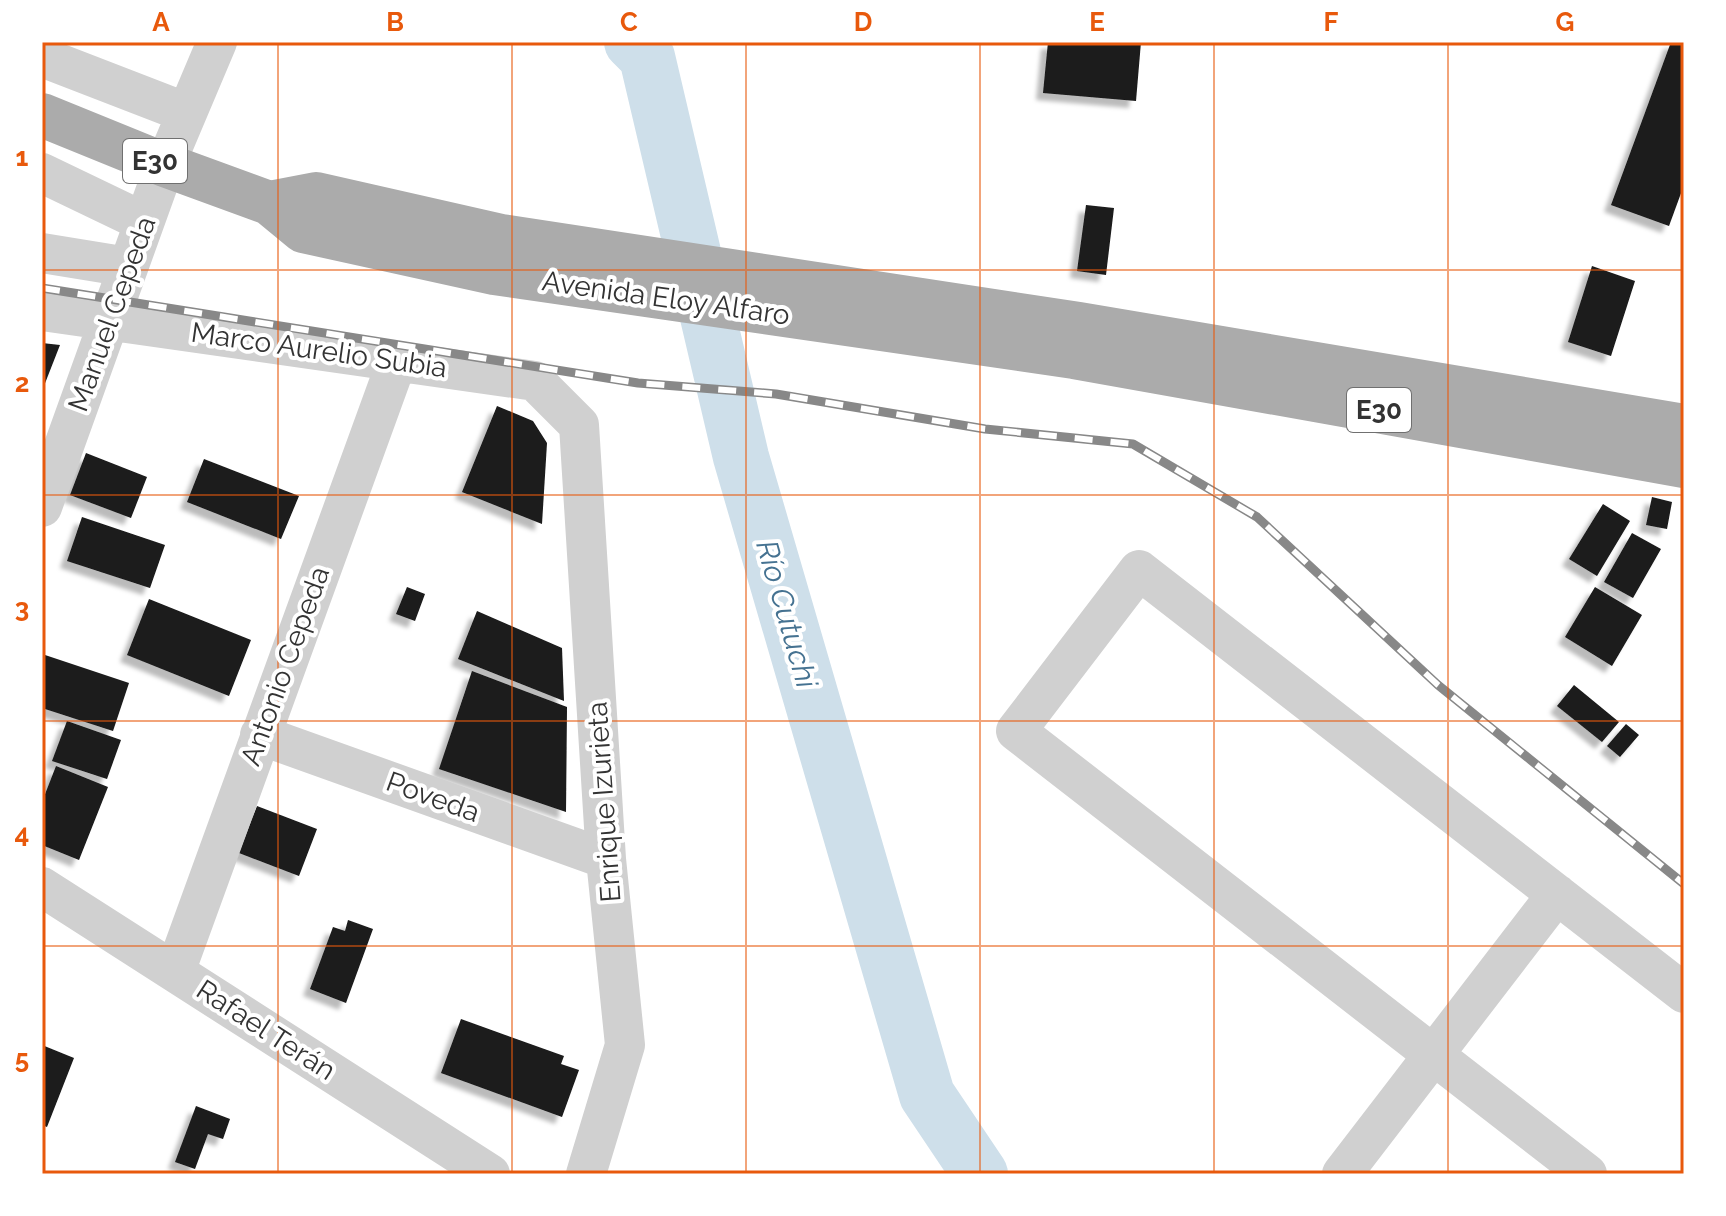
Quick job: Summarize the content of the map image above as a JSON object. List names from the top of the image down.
{
  "streets": {
    "main road": ["E30", "Avenida Eloy Alfaro"],
    "street": [
      "Manuel Cepeda",
      "Marco Aurelio Subia",
      "Antonio Cepeda",
      "Poveda",
      "Enrique Izurieta",
      "Rafael Terán"
    ]
  },
  "crossings": [
    ["E30", "Avenida Eloy Alfaro"],
    ["Avenida Eloy Alfaro", "Manuel Cepeda"],
    ["Manuel Cepeda", "Marco Aurelio Subia"],
    ["Marco Aurelio Subia", "Antonio Cepeda"],
    ["Marco Aurelio Subia", "Enrique Izurieta"],
    ["Antonio Cepeda", "Poveda"],
    ["Antonio Cepeda", "Rafael Terán"],
    ["Poveda", "Enrique Izurieta"]
  ],
  "water": ["Río Cutuchi"],
  "grid": {
    "columns": [
      "A",
      "B",
      "C",
      "D",
      "E",
      "F",
      "G"
    ],
    "rows": [
      "1",
      "2",
      "3",
      "4",
      "5"
    ]
  }
}
